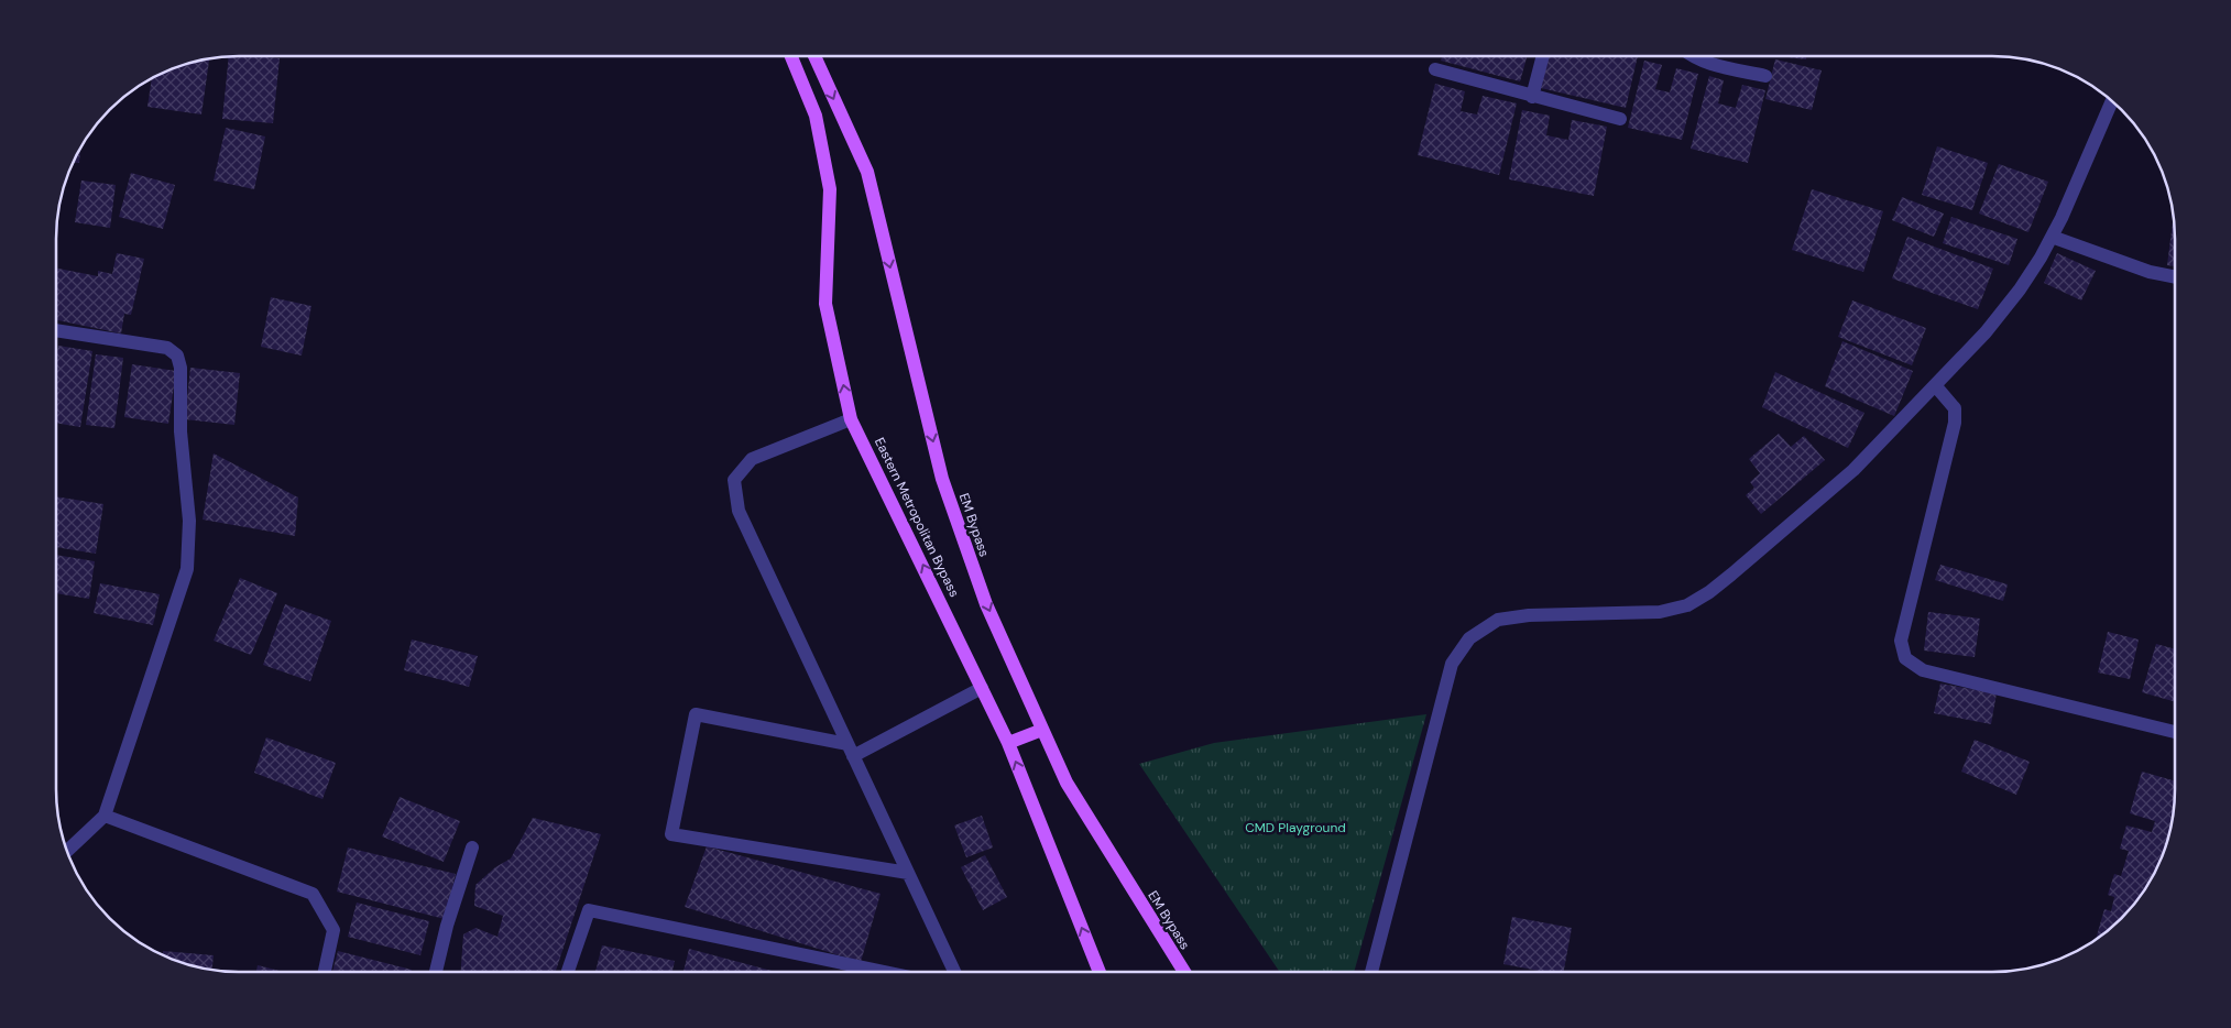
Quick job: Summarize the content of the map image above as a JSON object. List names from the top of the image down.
{
  "streets": {
    "main road": ["Eastern Metropolitan Bypass", "EM Bypass"]
  },
  "one_way": ["Eastern Metropolitan Bypass", "EM Bypass"],
  "parks": ["CMD Playground"]
}
